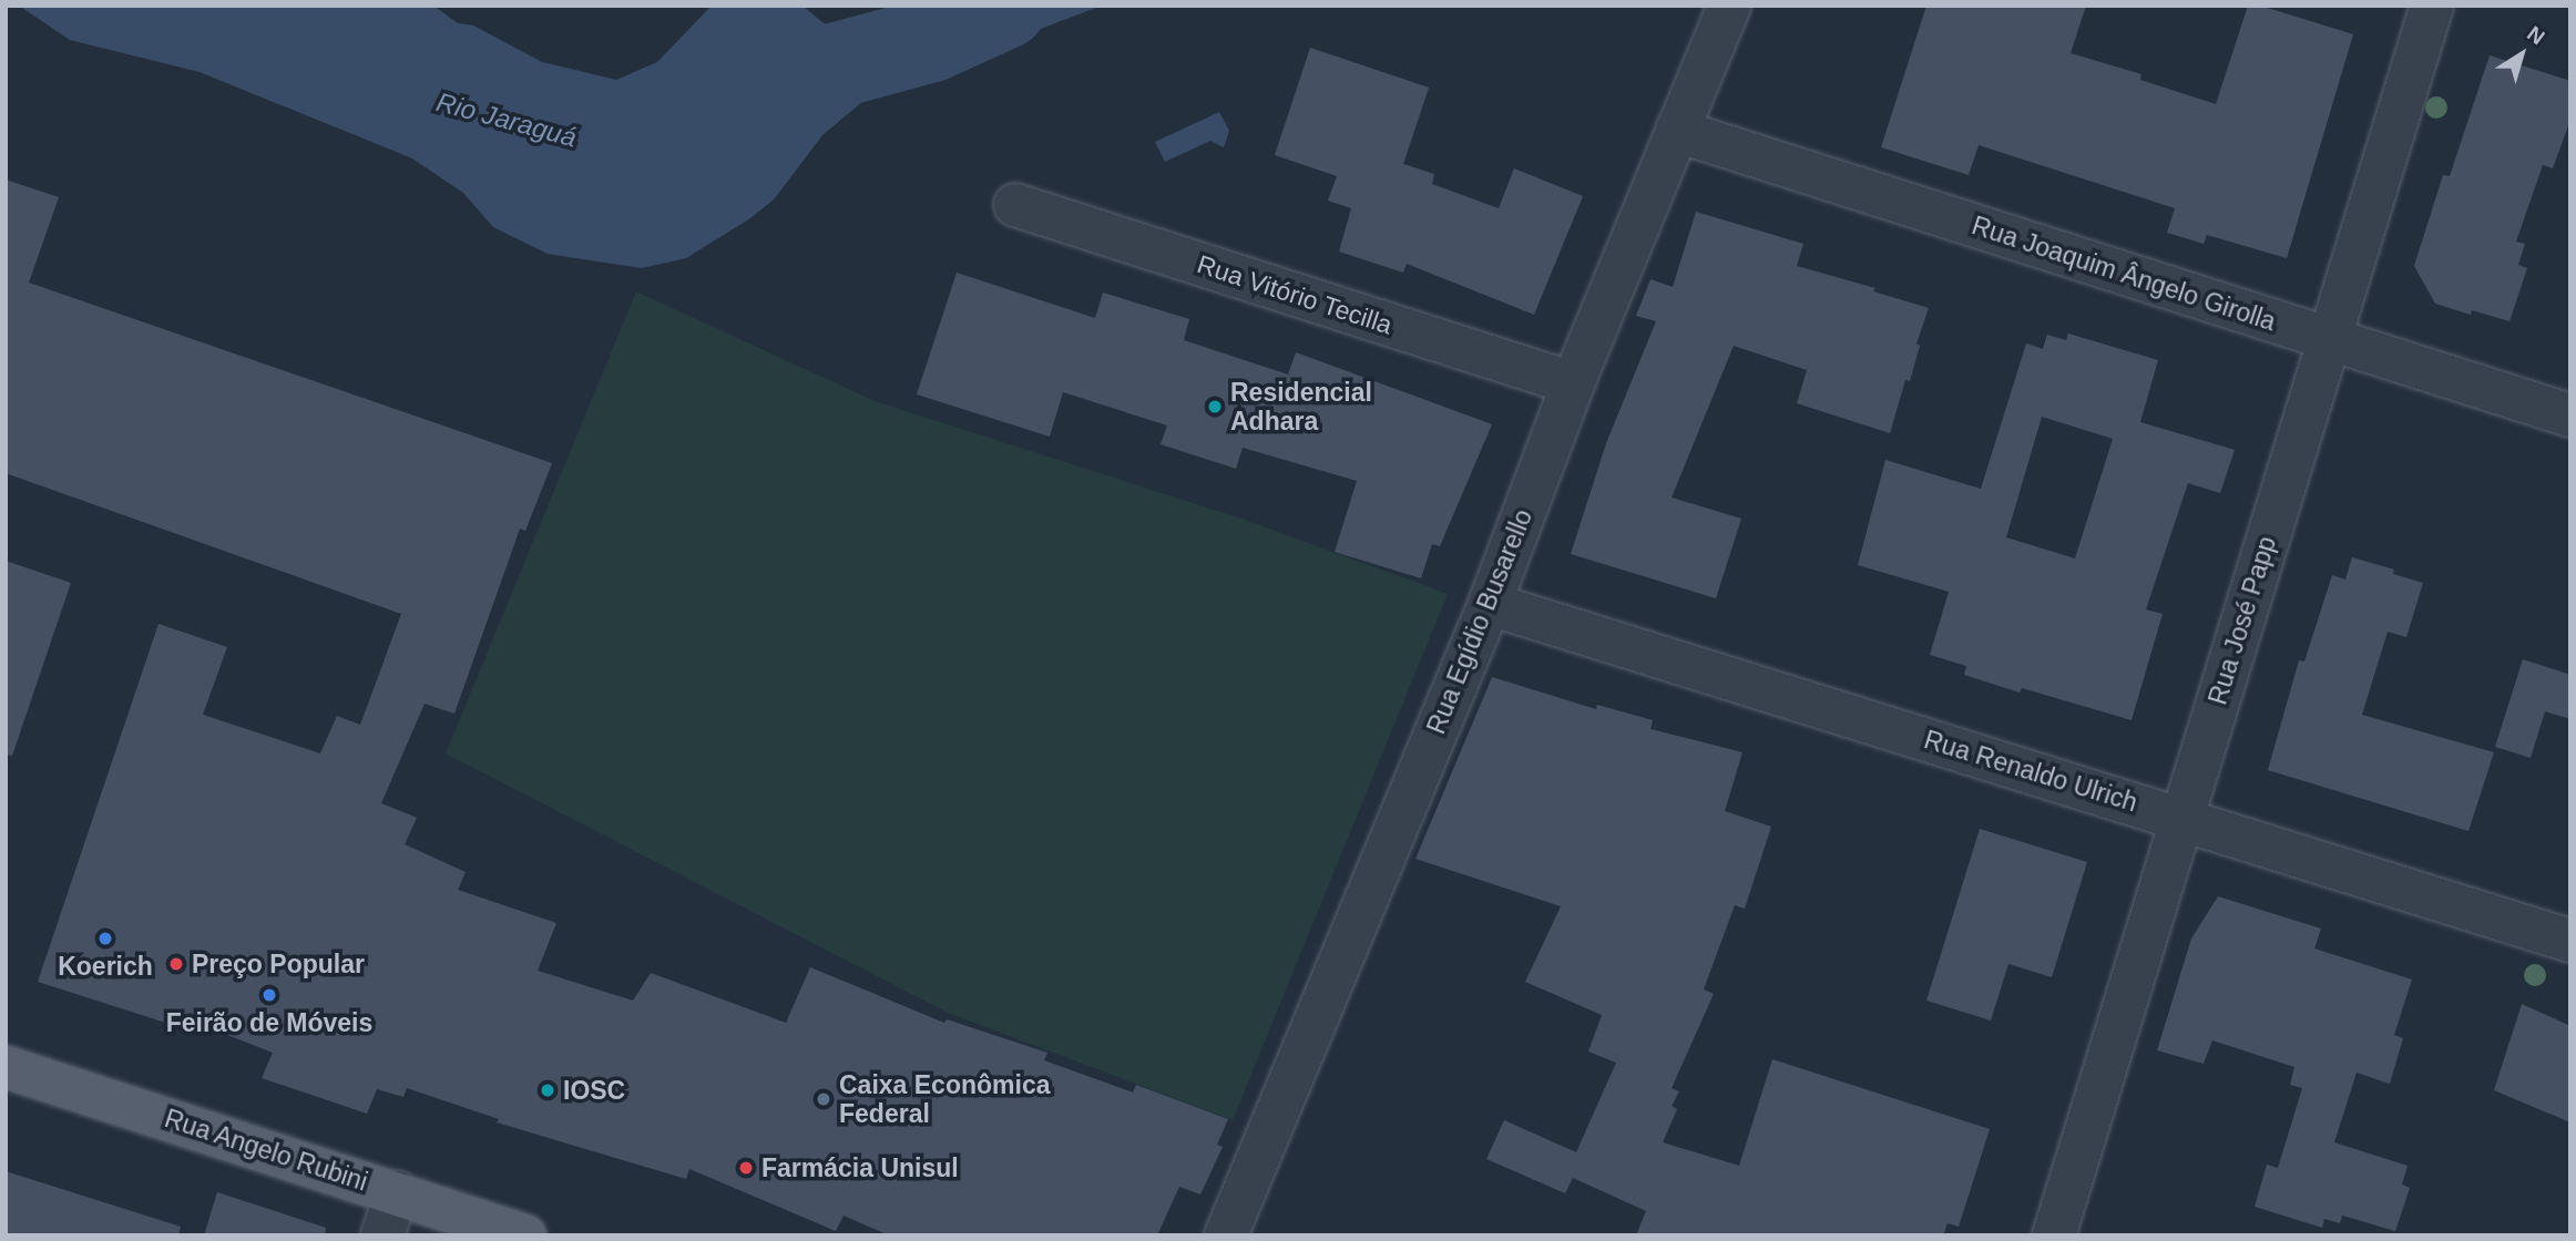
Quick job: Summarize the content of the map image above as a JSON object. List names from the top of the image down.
{
  "streets": {
    "main road": ["Rua Angelo Rubini"],
    "street": [
      "Rua Joaquim Ângelo Girolla",
      "Rua Vitório Tecilla",
      "Rua José Papp",
      "Rua Egídio Busarello",
      "Rua Renaldo Ulrich"
    ]
  },
  "crossings": [
    ["Rua Joaquim Ângelo Girolla", "Rua José Papp"],
    ["Rua Joaquim Ângelo Girolla", "Rua Egídio Busarello"],
    ["Rua Vitório Tecilla", "Rua Egídio Busarello"],
    ["Rua José Papp", "Rua Renaldo Ulrich"],
    ["Rua Egídio Busarello", "Rua Renaldo Ulrich"]
  ],
  "water": ["Rio Jaraguá"],
  "places": [
    "Residencial Adhara",
    "Koerich",
    "Preço Popular",
    "Feirão de Móveis",
    "IOSC",
    "Caixa Econômica Federal",
    "Farmácia Unisul"
  ],
  "north": "top right"
}
